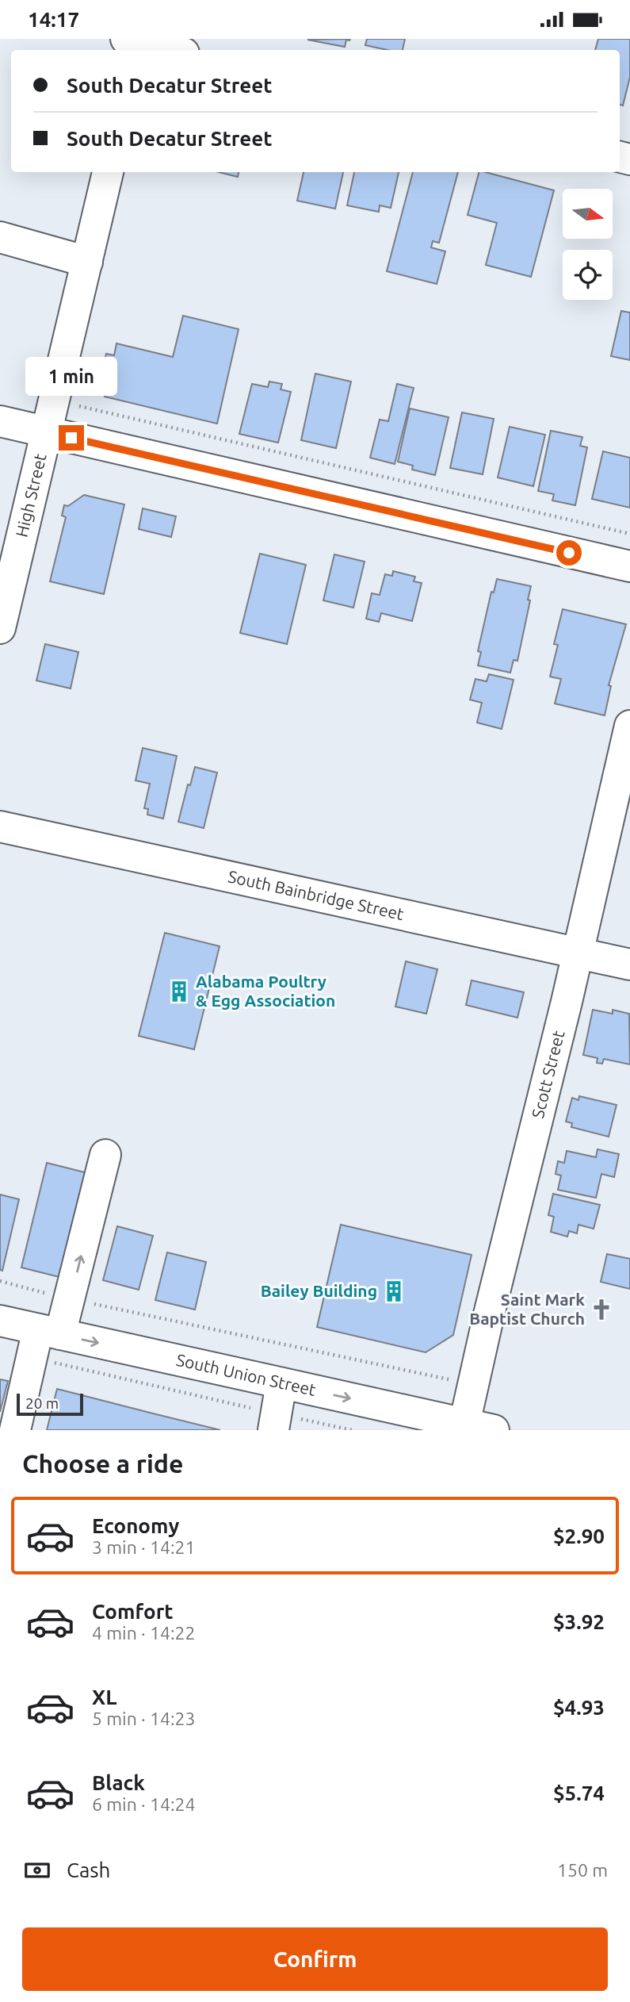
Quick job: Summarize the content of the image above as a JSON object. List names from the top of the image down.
{
  "streets": {
    "main road": [
      "High Street",
      "South Bainbridge Street",
      "Scott Street",
      "South Union Street"
    ]
  },
  "crossings": [
    ["South Bainbridge Street", "Scott Street"],
    ["Scott Street", "South Union Street"]
  ],
  "one_way": ["South Union Street"],
  "places": {
    "building": ["Alabama Poultry & Egg Association", "Bailey Building"],
    "church": ["Saint Mark Baptist Church"]
  },
  "scale_bar": "20 m",
  "north": "right",
  "page": {
    "status": "14:17",
    "banner": ["South Decatur Street", "South Decatur Street"],
    "bubble": "1 min",
    "scale": "20 m",
    "heading": "Choose a ride",
    "list": [
      {
        "name": "Economy",
        "note": "3 min · 14:21",
        "value": "$2.90"
      },
      {
        "name": "Comfort",
        "note": "4 min · 14:22",
        "value": "$3.92"
      },
      {
        "name": "XL",
        "note": "5 min · 14:23",
        "value": "$4.93"
      },
      {
        "name": "Black",
        "note": "6 min · 14:24",
        "value": "$5.74"
      }
    ],
    "pay": ["Cash", "150 m"],
    "buttons": "Confirm"
  }
}
